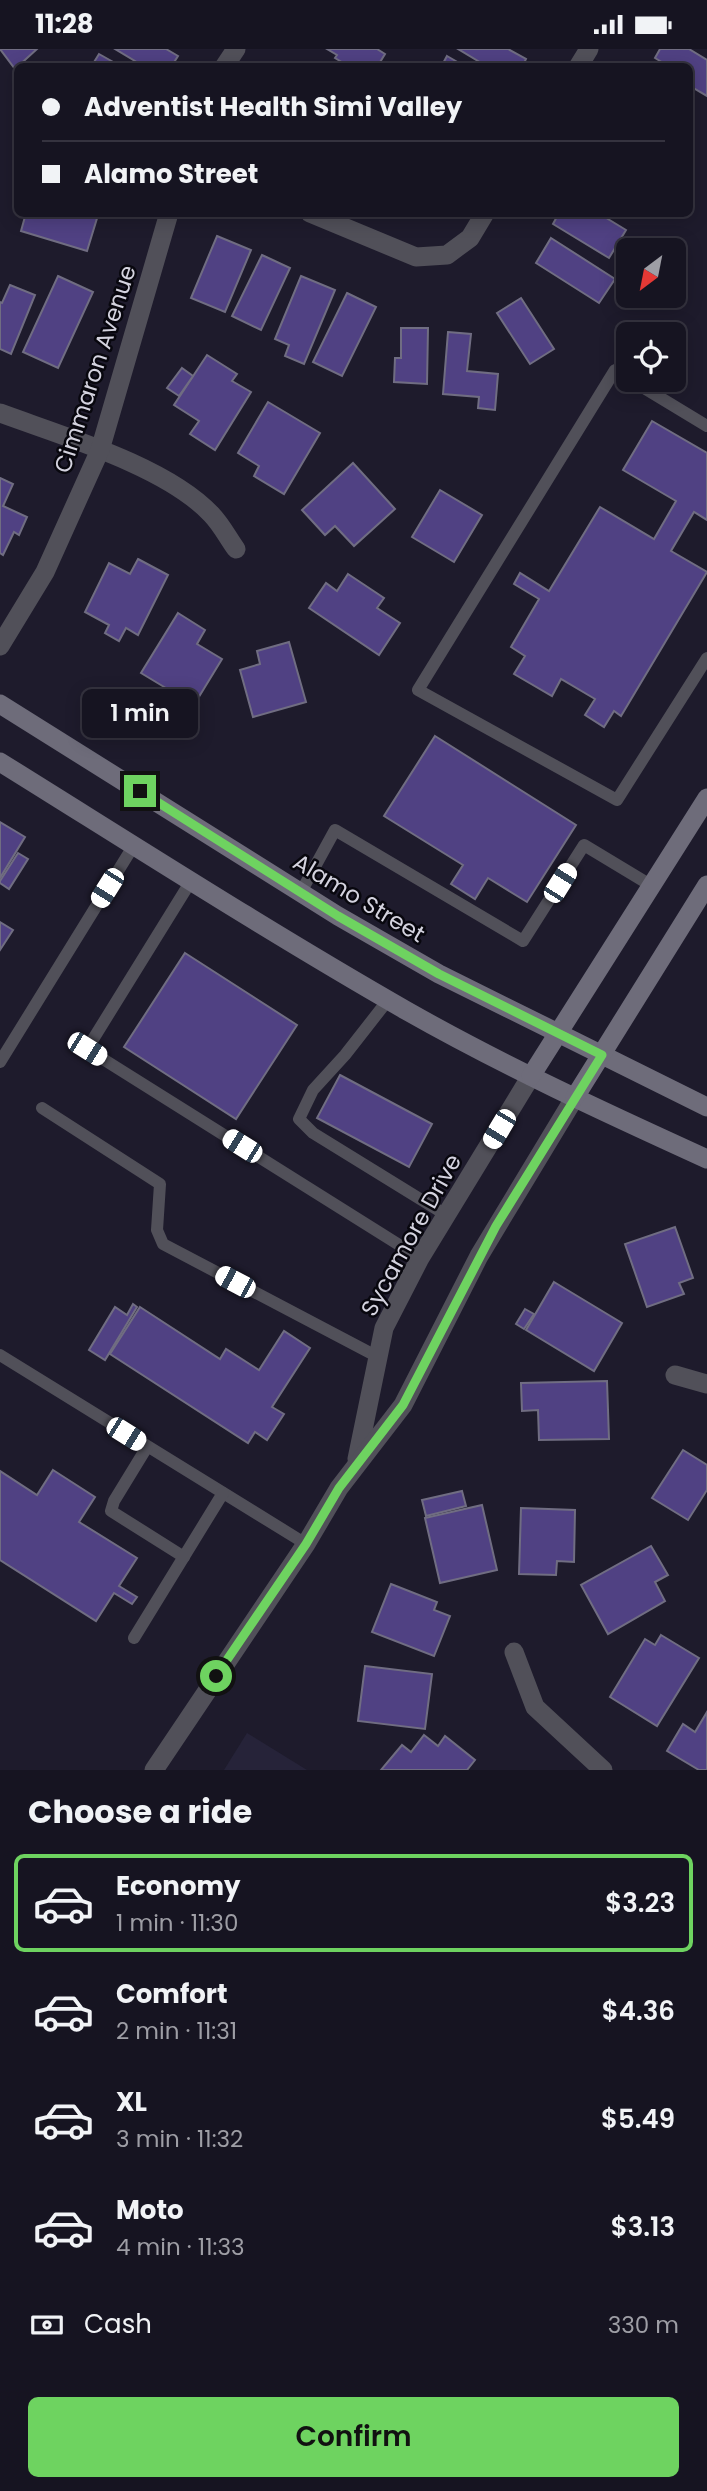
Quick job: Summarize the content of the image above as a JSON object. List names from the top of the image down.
{
  "streets": {
    "main road": ["Alamo Street", "Sycamore Drive"],
    "street": ["Cimmaron Avenue"]
  },
  "crossings": [
    ["Alamo Street", "Sycamore Drive"]
  ],
  "north": "bottom left",
  "page": {
    "status": "11:28",
    "banner": ["Adventist Health Simi Valley", "Alamo Street"],
    "bubble": "1 min",
    "heading": "Choose a ride",
    "list": [
      {
        "name": "Economy",
        "note": "1 min · 11:30",
        "value": "$3.23"
      },
      {
        "name": "Comfort",
        "note": "2 min · 11:31",
        "value": "$4.36"
      },
      {
        "name": "XL",
        "note": "3 min · 11:32",
        "value": "$5.49"
      },
      {
        "name": "Moto",
        "note": "4 min · 11:33",
        "value": "$3.13"
      }
    ],
    "pay": ["Cash", "330 m"],
    "buttons": "Confirm"
  }
}
